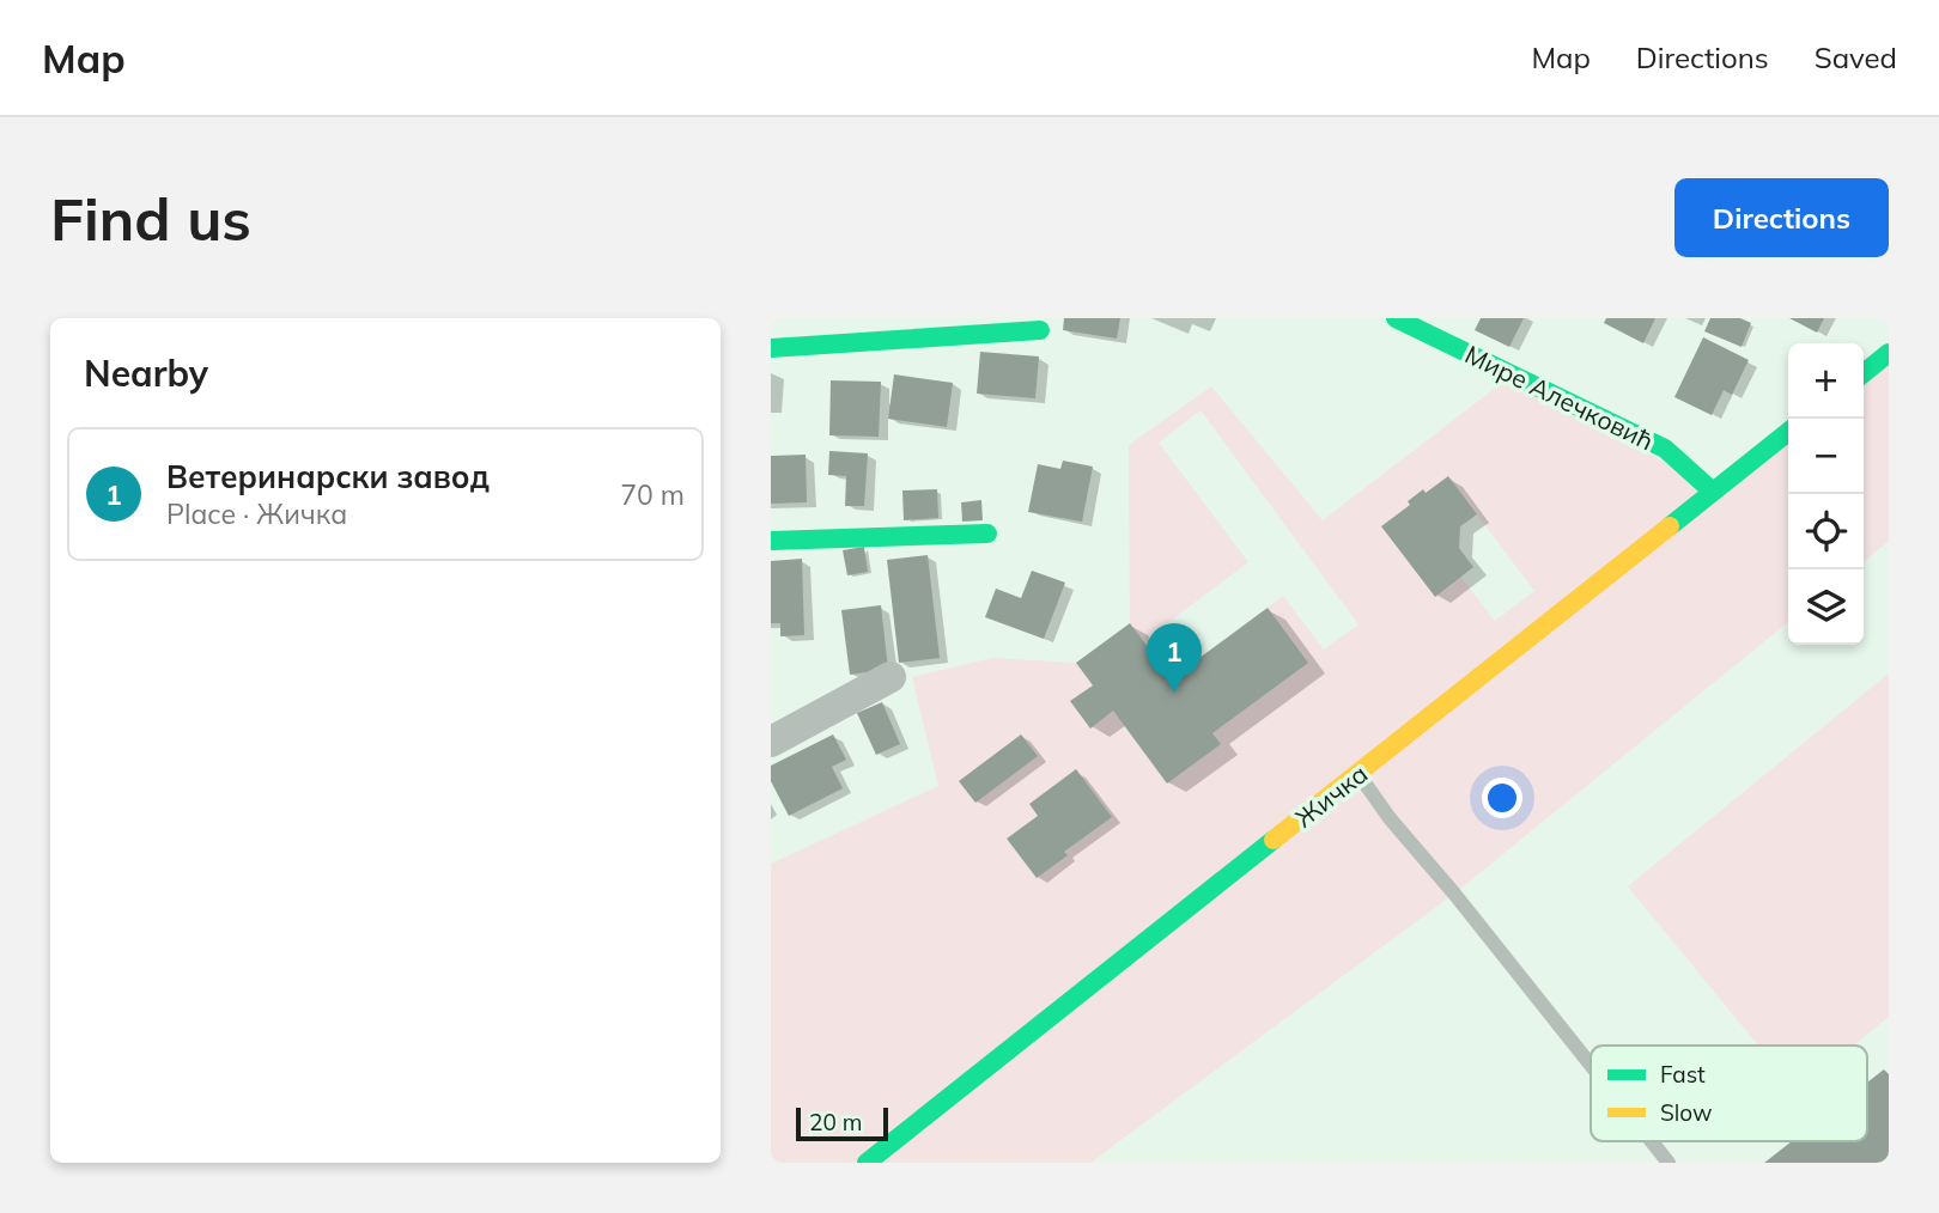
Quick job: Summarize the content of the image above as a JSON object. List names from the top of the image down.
{
  "streets": {
    "main road": ["Мире Алечковић", "Жичка"]
  },
  "crossings": [
    ["Мире Алечковић", "Жичка"]
  ],
  "legend": ["Fast", "Slow"],
  "scale_bar": "20 m",
  "page": {
    "header": "Map",
    "nav": ["Map", "Directions", "Saved"],
    "buttons": "Directions",
    "title": "Find us",
    "heading": "Nearby",
    "map_buttons": ["+", "−"],
    "list": [
      {
        "mark": "1",
        "name": "Ветеринарски завод",
        "note": "Place · Жичка",
        "value": "70 m"
      }
    ],
    "pins": "1",
    "scale": "20 m"
  }
}
